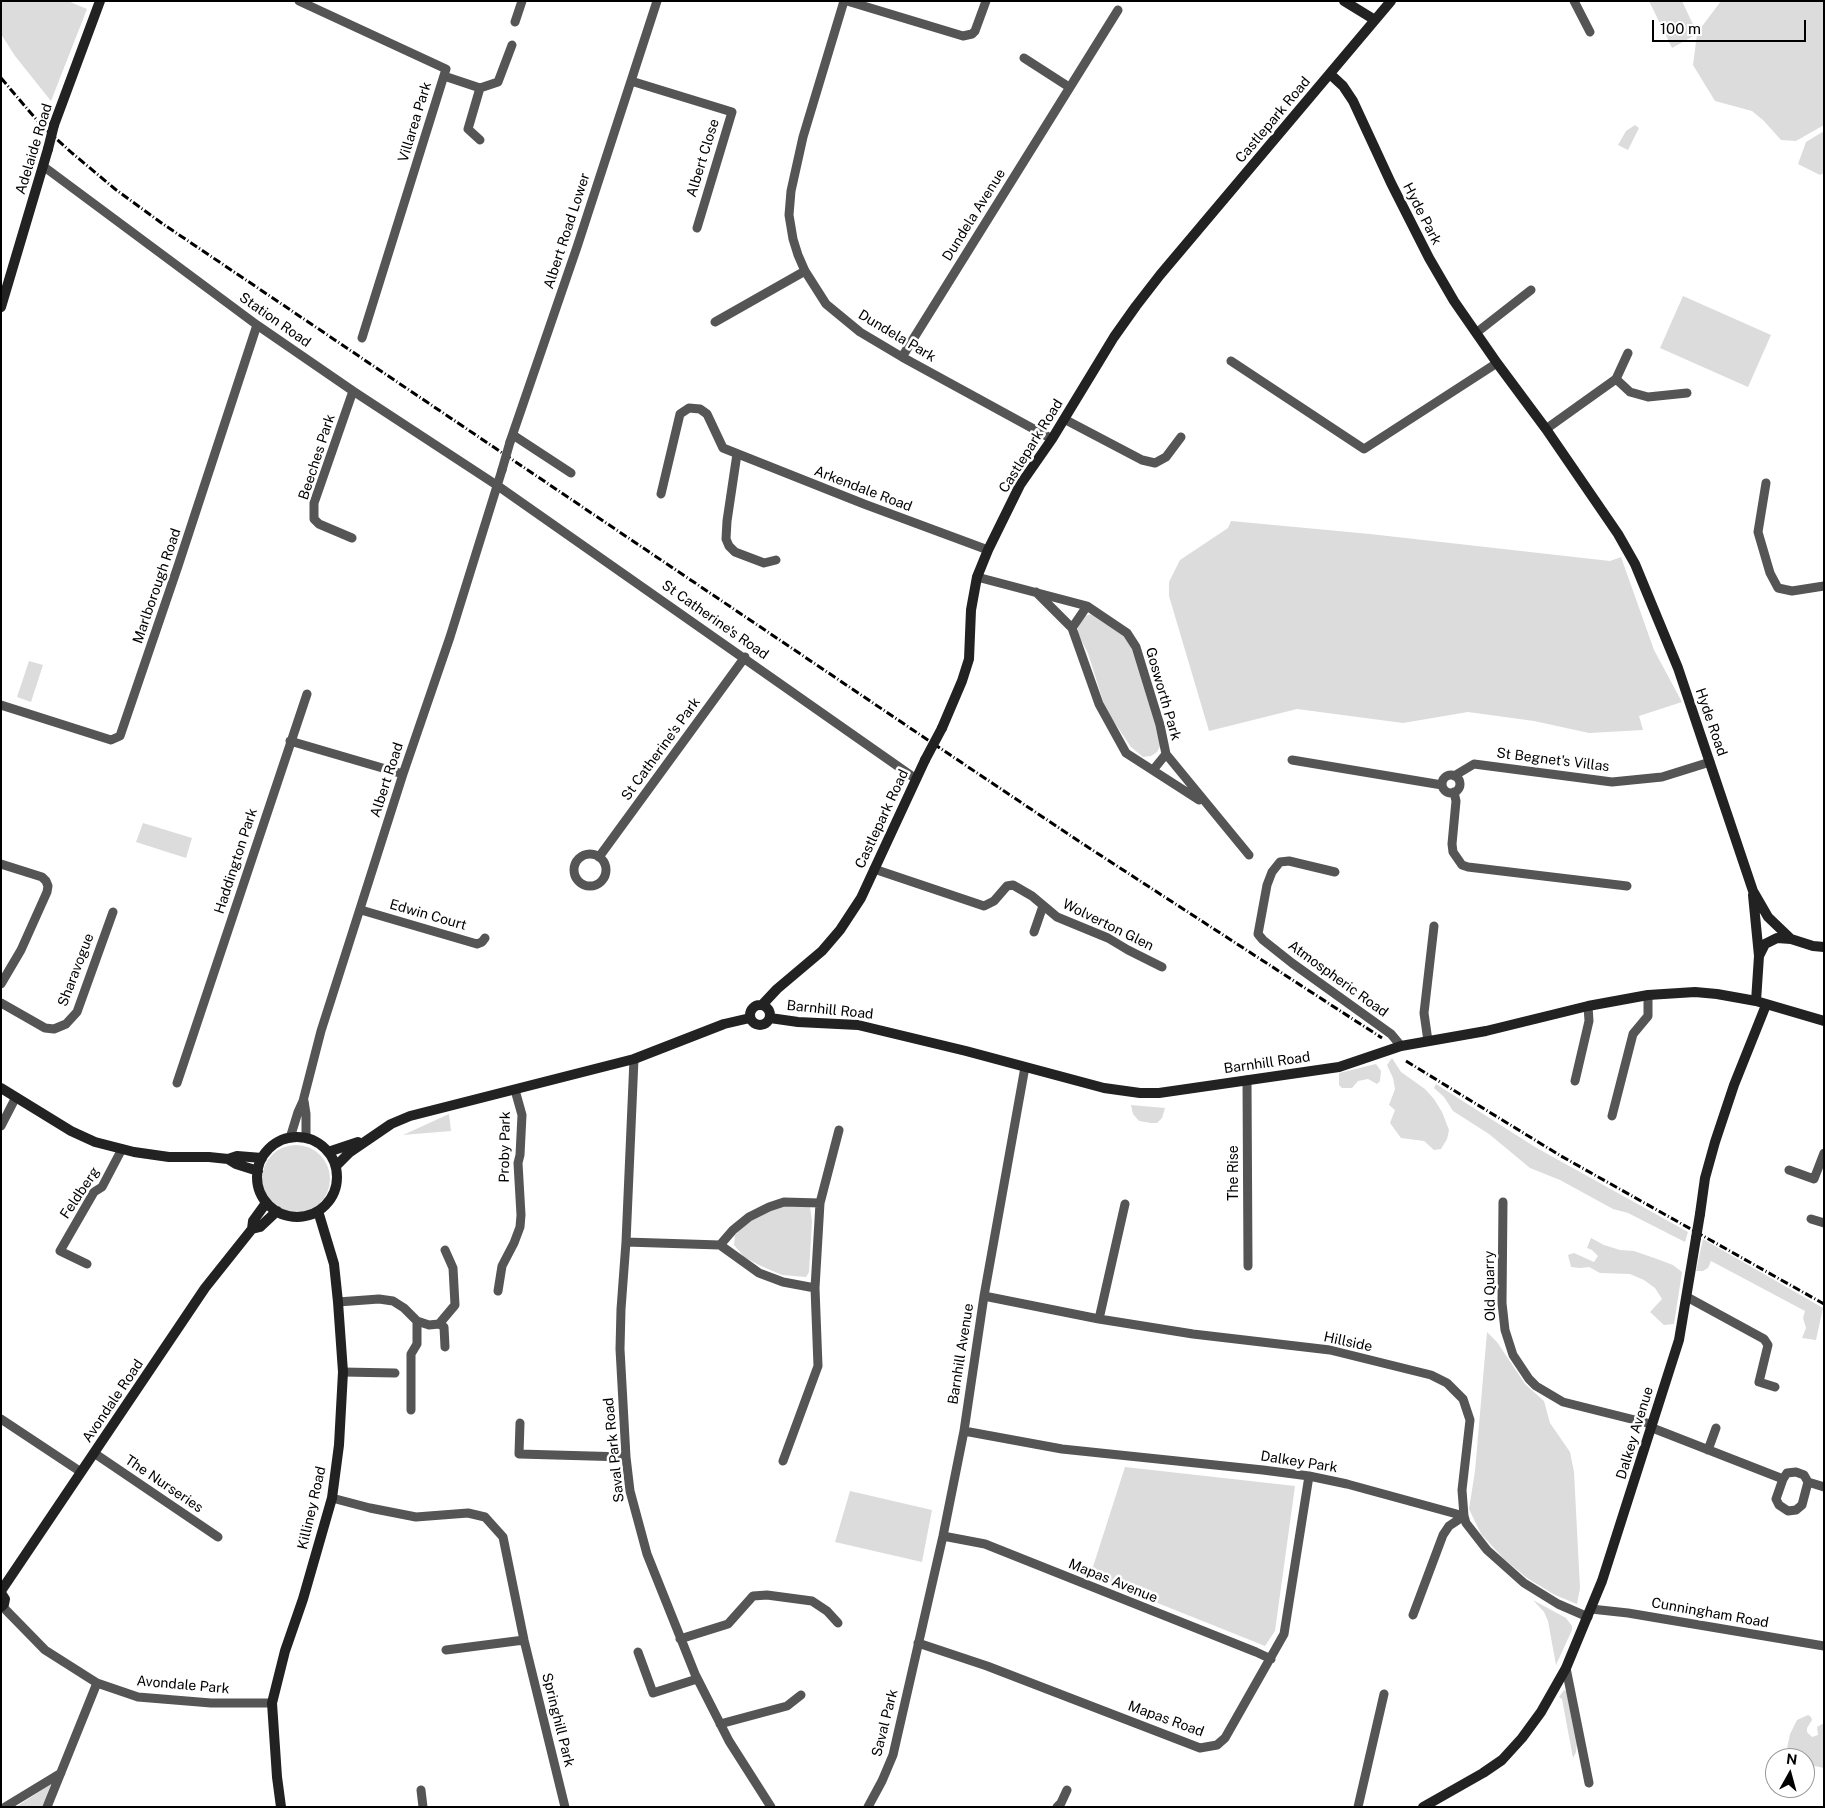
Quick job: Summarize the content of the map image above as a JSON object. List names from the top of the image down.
{
  "streets": {
    "street": [
      "Castlepark Road",
      "Villarea Park",
      "Adelaide Road",
      "Albert Close",
      "Hyde Park",
      "Dundela Avenue",
      "Albert Road Lower",
      "Station Road",
      "Dundela Park",
      "Beeches Park",
      "Arkendale Road",
      "Marlborough Road",
      "St Catherine's Road",
      "Gosworth Park",
      "Hyde Road",
      "St Catherine's Park",
      "St Begnet's Villas",
      "Albert Road",
      "Haddington Park",
      "Edwin Court",
      "Wolverton Glen",
      "Sharavogue",
      "Atmospheric Road",
      "Barnhill Road",
      "Proby Park",
      "The Rise",
      "Feldberg",
      "Old Quarry",
      "Hillside",
      "Barnhill Avenue",
      "Avondale Road",
      "Dalkey Avenue",
      "Saval Park Road",
      "Dalkey Park",
      "The Nurseries",
      "Killiney Road",
      "Mapas Avenue",
      "Cunningham Road",
      "Avondale Park",
      "Mapas Road",
      "Springhill Park",
      "Saval Park"
    ]
  },
  "crossings": [
    ["Castlepark Road", "Hyde Park"],
    ["Castlepark Road", "Dundela Park"],
    ["Castlepark Road", "Arkendale Road"],
    ["Castlepark Road", "St Catherine's Road"],
    ["Castlepark Road", "Gosworth Park"],
    ["Castlepark Road", "Wolverton Glen"],
    ["Castlepark Road", "Barnhill Road"],
    ["Adelaide Road", "Station Road"],
    ["Albert Close", "Albert Road Lower"],
    ["Hyde Park", "Hyde Road"],
    ["Dundela Avenue", "Dundela Park"],
    ["Albert Road Lower", "Albert Road"],
    ["Station Road", "Beeches Park"],
    ["Station Road", "Marlborough Road"],
    ["Station Road", "St Catherine's Road"],
    ["Station Road", "Albert Road"],
    ["St Catherine's Road", "St Catherine's Park"],
    ["St Catherine's Road", "Albert Road"],
    ["Hyde Road", "St Begnet's Villas"],
    ["Hyde Road", "Barnhill Road"],
    ["Albert Road", "Edwin Court"],
    ["Albert Road", "Barnhill Road"],
    ["Albert Road", "Avondale Road"],
    ["Albert Road", "Killiney Road"],
    ["Atmospheric Road", "Barnhill Road"],
    ["Barnhill Road", "Proby Park"],
    ["Barnhill Road", "The Rise"],
    ["Barnhill Road", "Barnhill Avenue"],
    ["Barnhill Road", "Avondale Road"],
    ["Barnhill Road", "Dalkey Avenue"],
    ["Barnhill Road", "Saval Park Road"],
    ["Barnhill Road", "Killiney Road"],
    ["Old Quarry", "Dalkey Avenue"],
    ["Hillside", "Barnhill Avenue"],
    ["Hillside", "Dalkey Park"],
    ["Barnhill Avenue", "Dalkey Park"],
    ["Barnhill Avenue", "Mapas Avenue"],
    ["Barnhill Avenue", "Mapas Road"],
    ["Barnhill Avenue", "Saval Park"],
    ["Avondale Road", "The Nurseries"],
    ["Avondale Road", "Killiney Road"],
    ["Avondale Road", "Avondale Park"],
    ["Dalkey Avenue", "Cunningham Road"],
    ["Dalkey Park", "Mapas Road"],
    ["Killiney Road", "Avondale Park"],
    ["Killiney Road", "Springhill Park"],
    ["Mapas Avenue", "Mapas Road"],
    ["Mapas Road", "Saval Park"]
  ],
  "scale_bar": "100 m",
  "north": "top"
}
